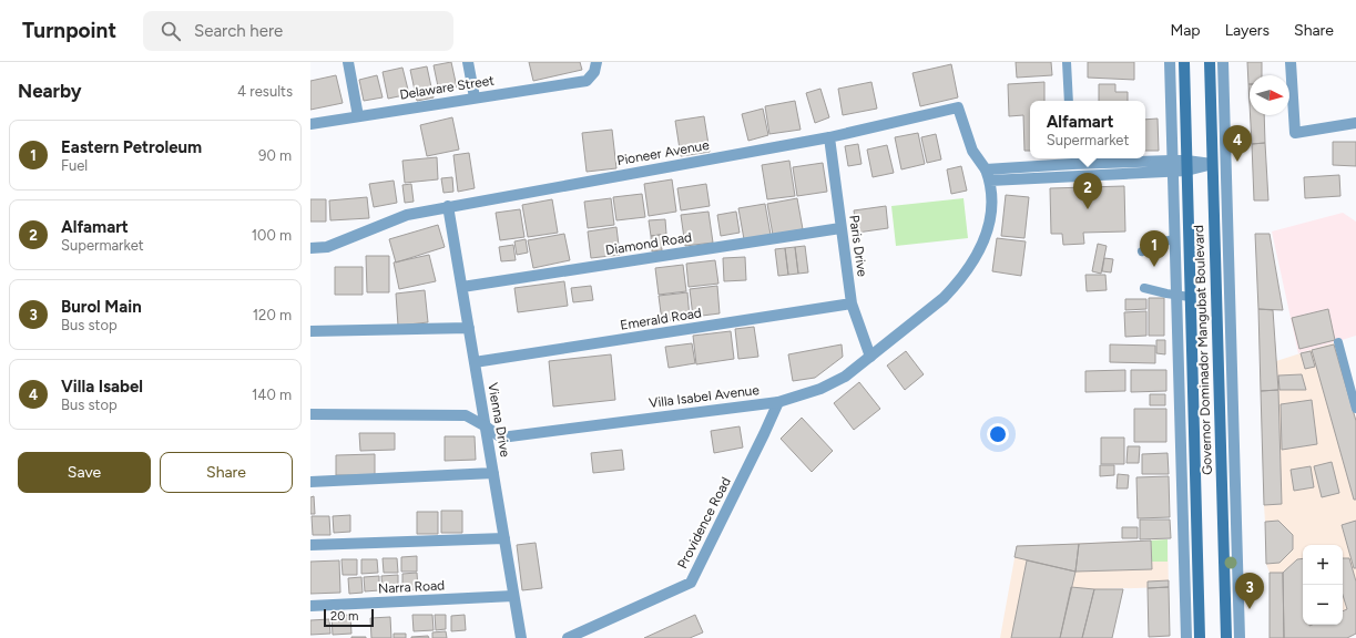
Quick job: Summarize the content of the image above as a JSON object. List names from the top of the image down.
{
  "streets": {
    "main road": ["Governor Dominador Mangubat Boulevard"],
    "street": [
      "Delaware Street",
      "Pioneer Avenue",
      "Diamond Road",
      "Paris Drive",
      "Emerald Road",
      "Villa Isabel Avenue",
      "Vienna Drive",
      "Providence Road",
      "Narra Road"
    ]
  },
  "crossings": [
    ["Pioneer Avenue", "Paris Drive"],
    ["Pioneer Avenue", "Villa Isabel Avenue"],
    ["Pioneer Avenue", "Vienna Drive"],
    ["Diamond Road", "Paris Drive"],
    ["Diamond Road", "Vienna Drive"],
    ["Paris Drive", "Emerald Road"],
    ["Paris Drive", "Villa Isabel Avenue"],
    ["Emerald Road", "Vienna Drive"],
    ["Villa Isabel Avenue", "Vienna Drive"],
    ["Villa Isabel Avenue", "Providence Road"],
    ["Vienna Drive", "Narra Road"]
  ],
  "scale_bar": "20 m",
  "north": "right",
  "page": {
    "header": "Turnpoint",
    "search": "Search here",
    "nav": ["Map", "Layers", "Share"],
    "heading": ["Nearby", "4 results"],
    "popup": ["Alfamart", "Supermarket"],
    "list": [
      {
        "mark": "1",
        "name": "Eastern Petroleum",
        "note": "Fuel",
        "value": "90 m"
      },
      {
        "mark": "2",
        "name": "Alfamart",
        "note": "Supermarket",
        "value": "100 m"
      },
      {
        "mark": "3",
        "name": "Burol Main",
        "note": "Bus stop",
        "value": "120 m"
      },
      {
        "mark": "4",
        "name": "Villa Isabel",
        "note": "Bus stop",
        "value": "140 m"
      }
    ],
    "pins": [
      "4",
      "2",
      "1",
      "3"
    ],
    "buttons": ["Save", "Share"],
    "map_buttons": ["+", "−"],
    "scale": "20 m"
  }
}
